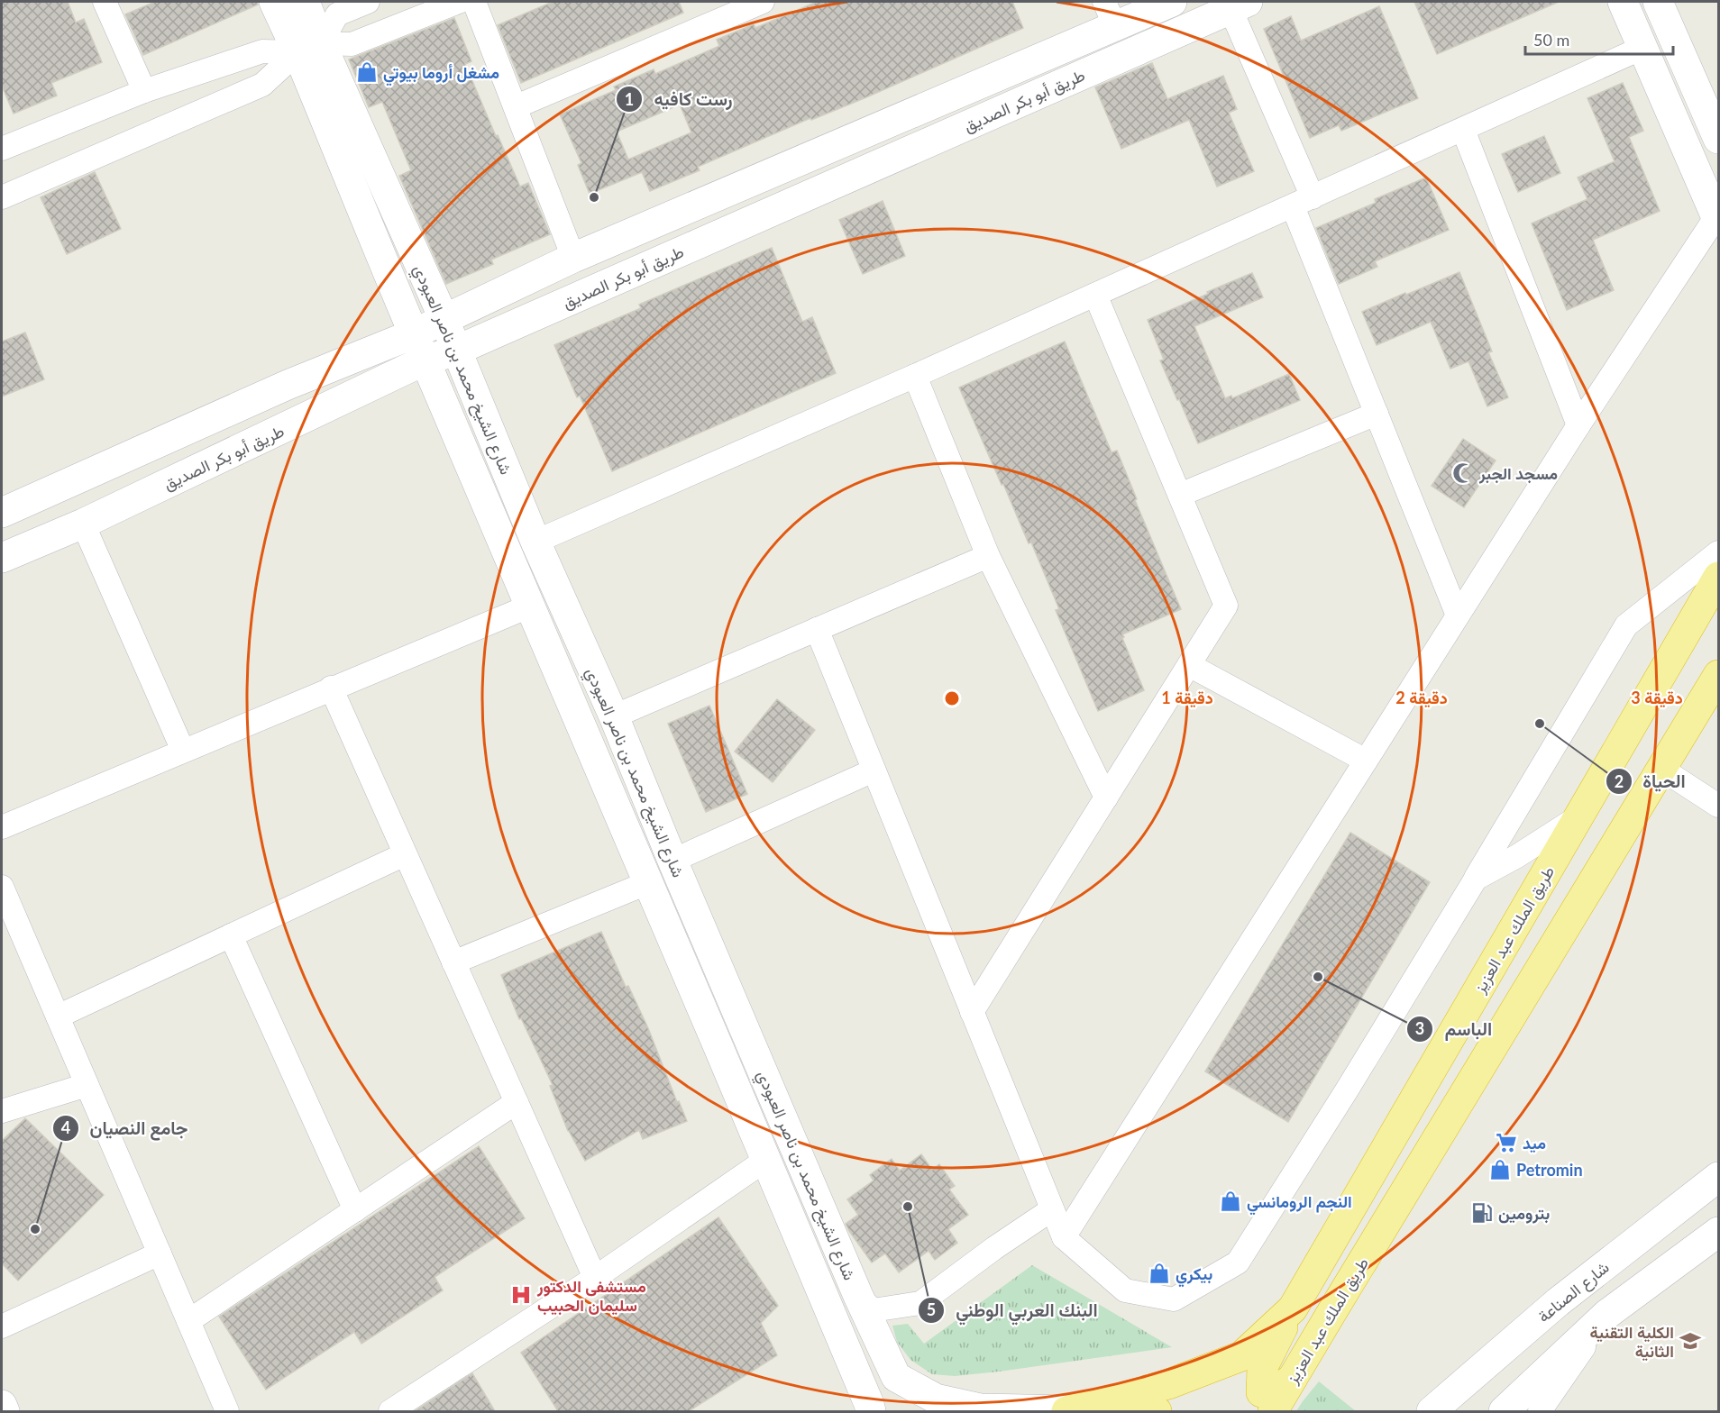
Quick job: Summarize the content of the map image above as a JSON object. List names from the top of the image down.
{
  "streets": {
    "highway": ["طريق الملك عبد العزيز"],
    "street": ["طريق أبو بكر الصديق", "شارع الشيخ محمد بن ناصر العبودي", "شارع الصناعة"]
  },
  "crossings": [
    ["طريق أبو بكر الصديق", "شارع الشيخ محمد بن ناصر العبودي"],
    ["شارع الشيخ محمد بن ناصر العبودي", "طريق الملك عبد العزيز"]
  ],
  "places": {
    "shop": [
      "مشغل أروما بيوتي",
      "Petromin",
      "النجم الرومانسي",
      "بيكري"
    ],
    "other": [
      "رست كافيه",
      "الحياة",
      "الباسم",
      "البنك العربي الوطني",
      "جامع النصيان"
    ],
    "mosque": ["مسجد الجبر"],
    "supermarket": ["ميد"],
    "fuel station": ["بترومين"],
    "hospital": ["مستشفى الدكتور سليمان الحبيب"],
    "school or university": ["الكلية التقنية الثانية"]
  },
  "scale_bar": "50 m",
  "rings": ["1 دقيقة", "2 دقيقة", "3 دقيقة"]
}
